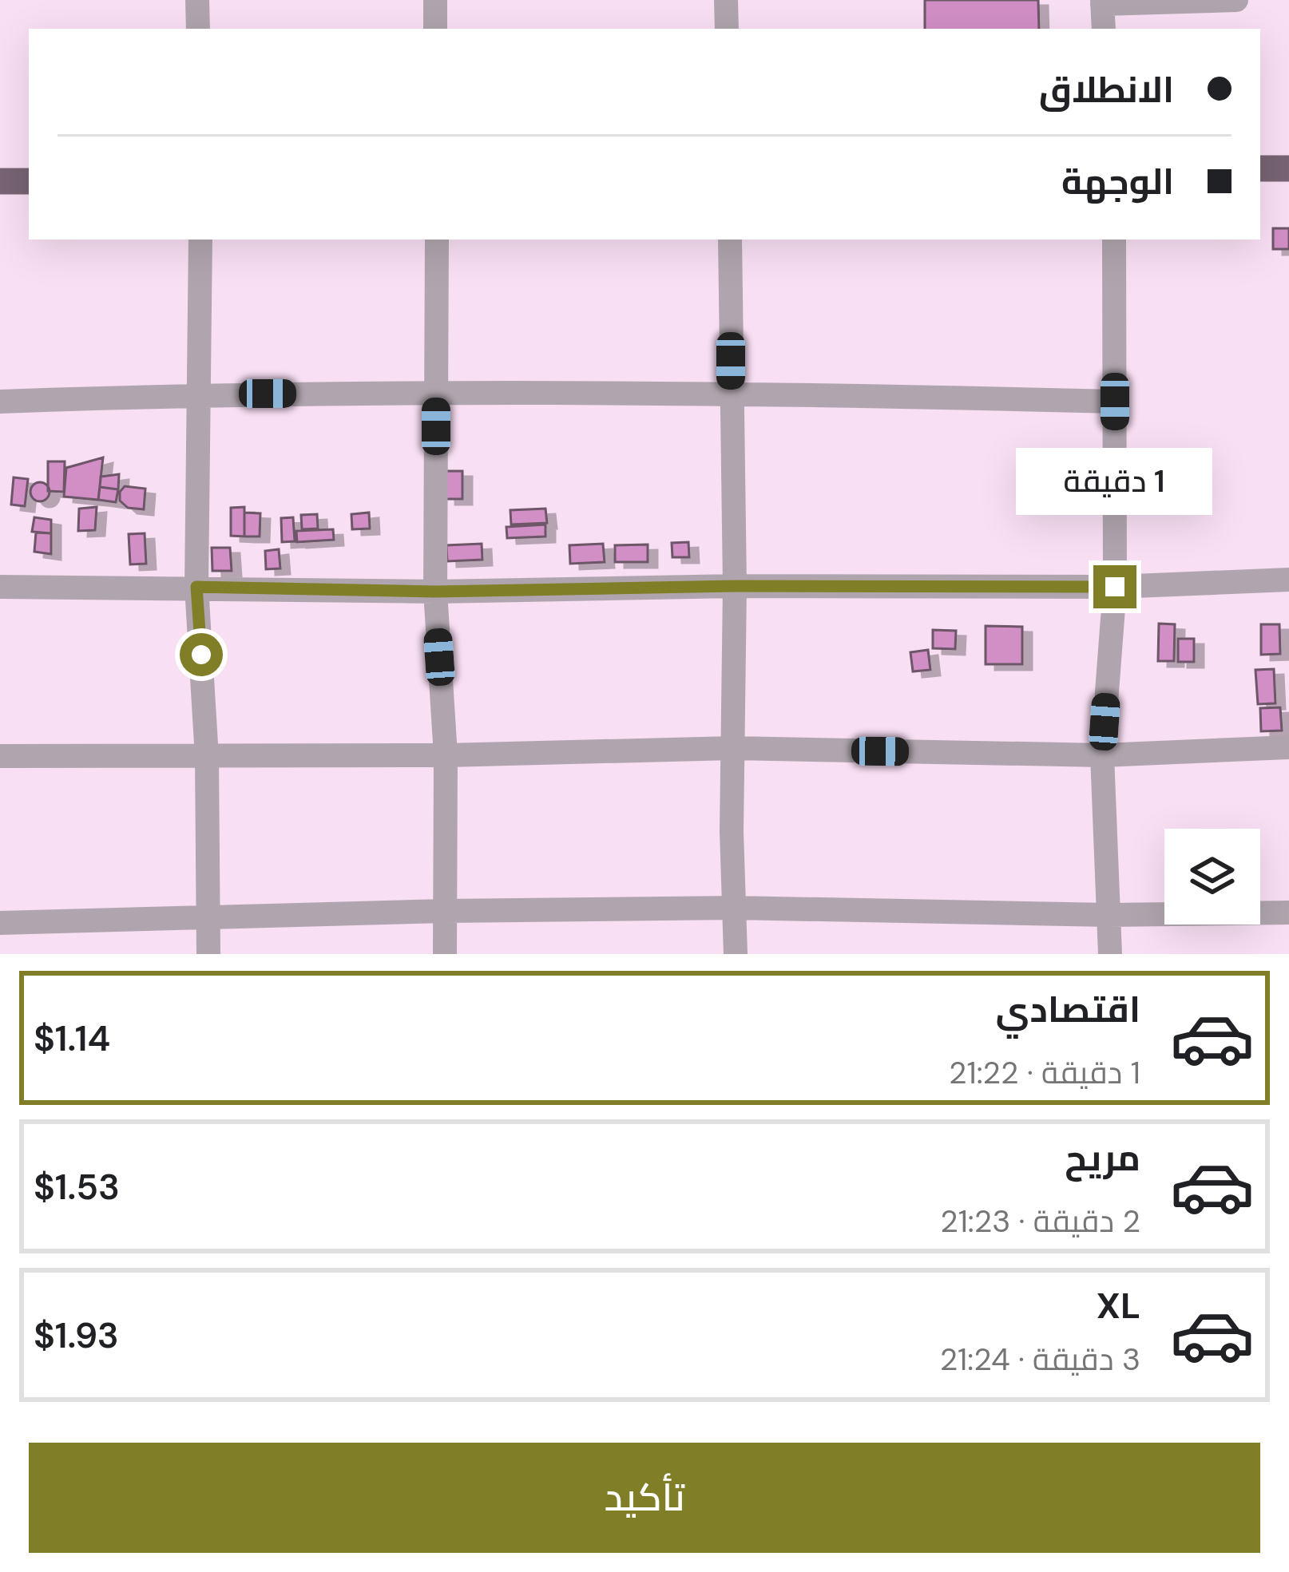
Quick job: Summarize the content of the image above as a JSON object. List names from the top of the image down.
{
  "page": {
    "banner": ["الانطلاق", "الوجهة"],
    "bubble": "1 دقيقة",
    "list": [
      {
        "name": "اقتصادي",
        "note": "1 دقيقة · 21:22",
        "value": "$1.14"
      },
      {
        "name": "مريح",
        "note": "2 دقيقة · 21:23",
        "value": "$1.53"
      },
      {
        "name": "XL",
        "note": "3 دقيقة · 21:24",
        "value": "$1.93"
      }
    ],
    "buttons": "تأكيد"
  }
}
